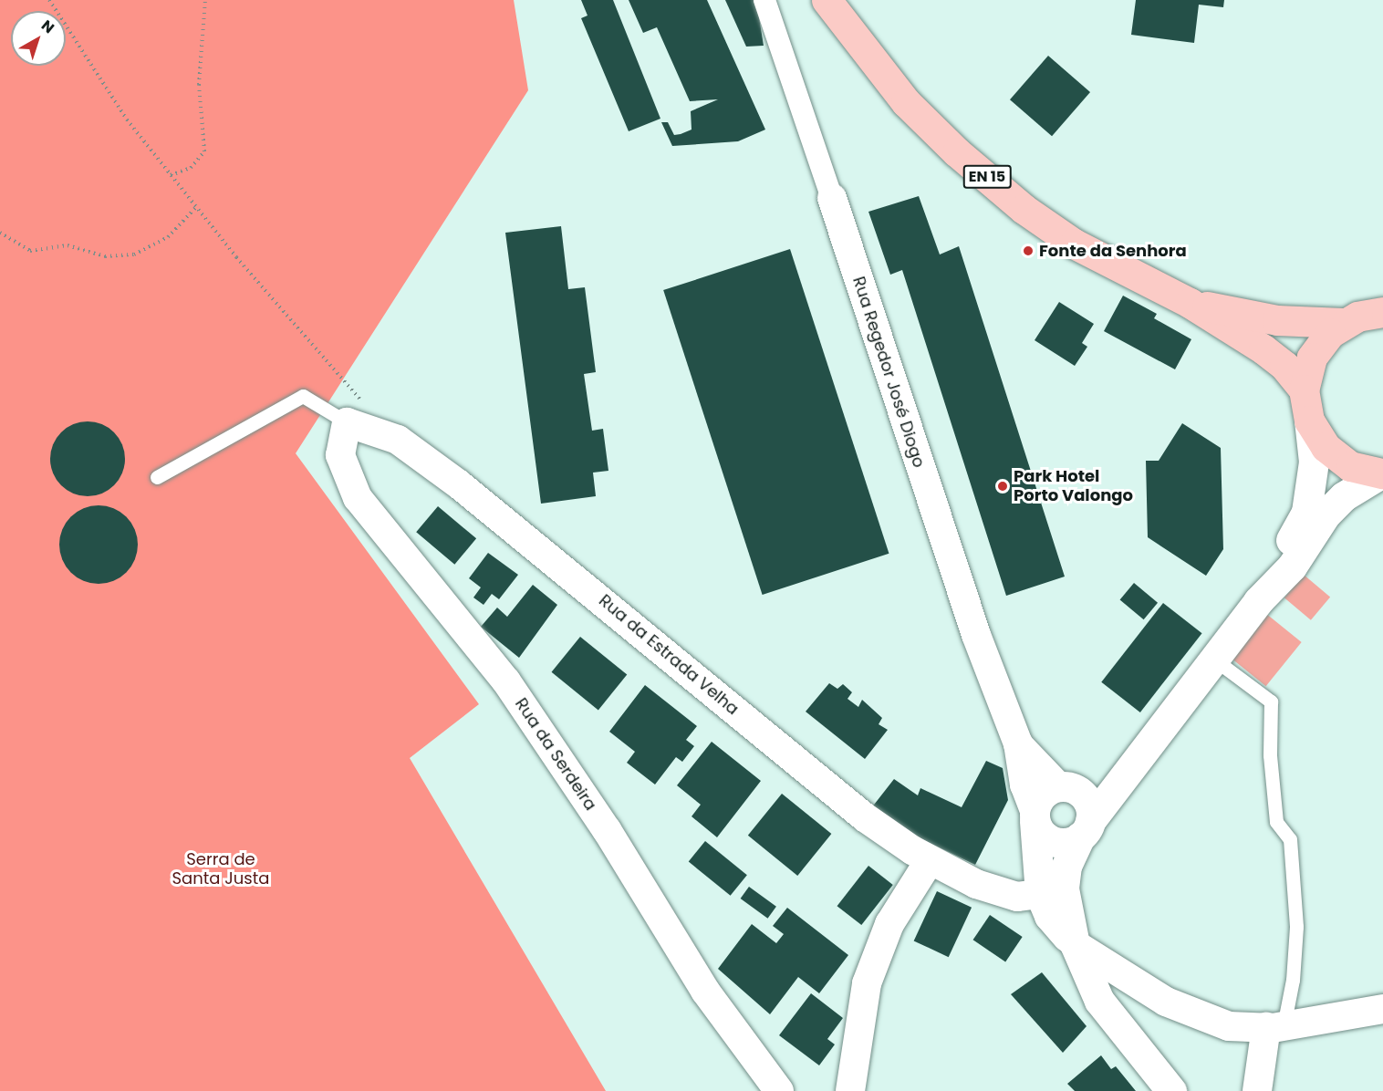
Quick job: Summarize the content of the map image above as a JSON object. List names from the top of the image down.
{
  "streets": {
    "main road": ["EN 15"],
    "street": ["Rua Regedor José Diogo", "Rua da Estrada Velha", "Rua da Serdeira"]
  },
  "crossings": [
    ["Rua da Estrada Velha", "Rua da Serdeira"]
  ],
  "parks": ["Serra de Santa Justa"],
  "places": ["Fonte da Senhora", "Park Hotel Porto Valongo"],
  "north": "top right"
}
